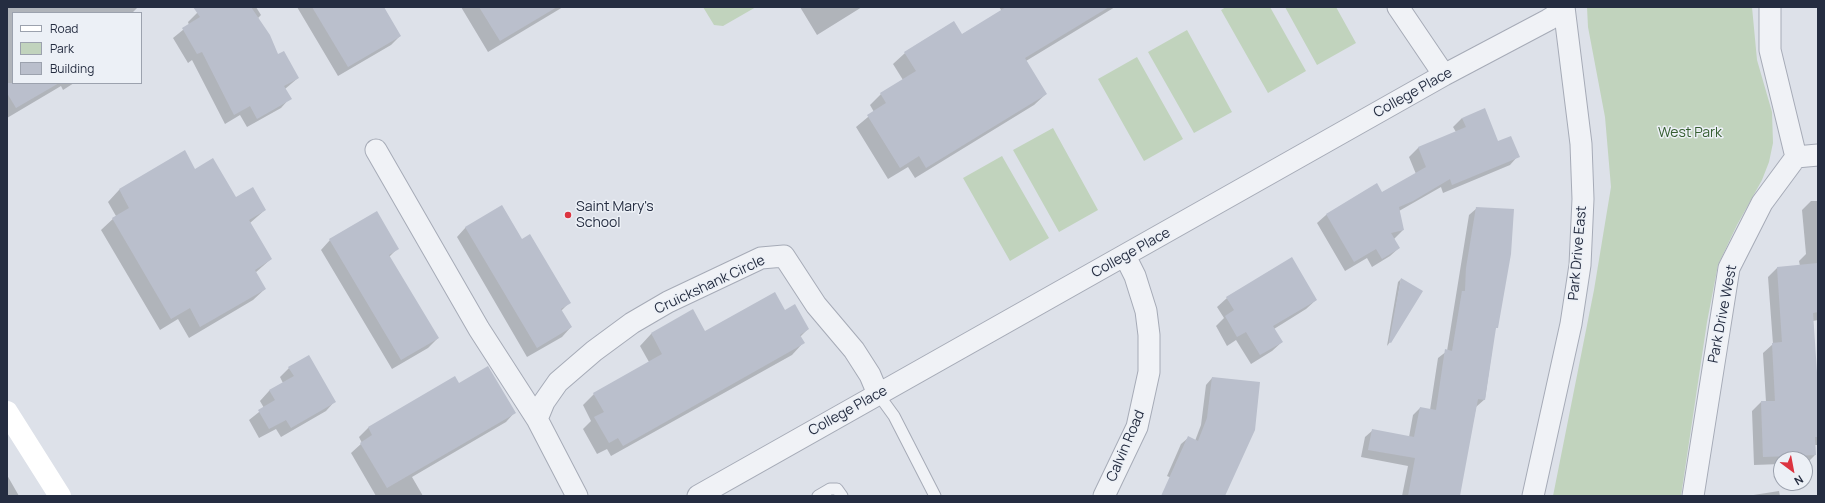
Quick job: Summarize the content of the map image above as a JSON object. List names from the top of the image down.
{
  "streets": {
    "street": [
      "College Place",
      "Park Drive East",
      "Cruickshank Circle",
      "Park Drive West",
      "Calvin Road"
    ]
  },
  "crossings": [
    ["College Place", "Park Drive East"],
    ["College Place", "Cruickshank Circle"],
    ["College Place", "Calvin Road"]
  ],
  "parks": ["West Park"],
  "places": ["Saint Mary's School"],
  "legend": ["Road", "Park", "Building"],
  "north": "bottom right"
}
